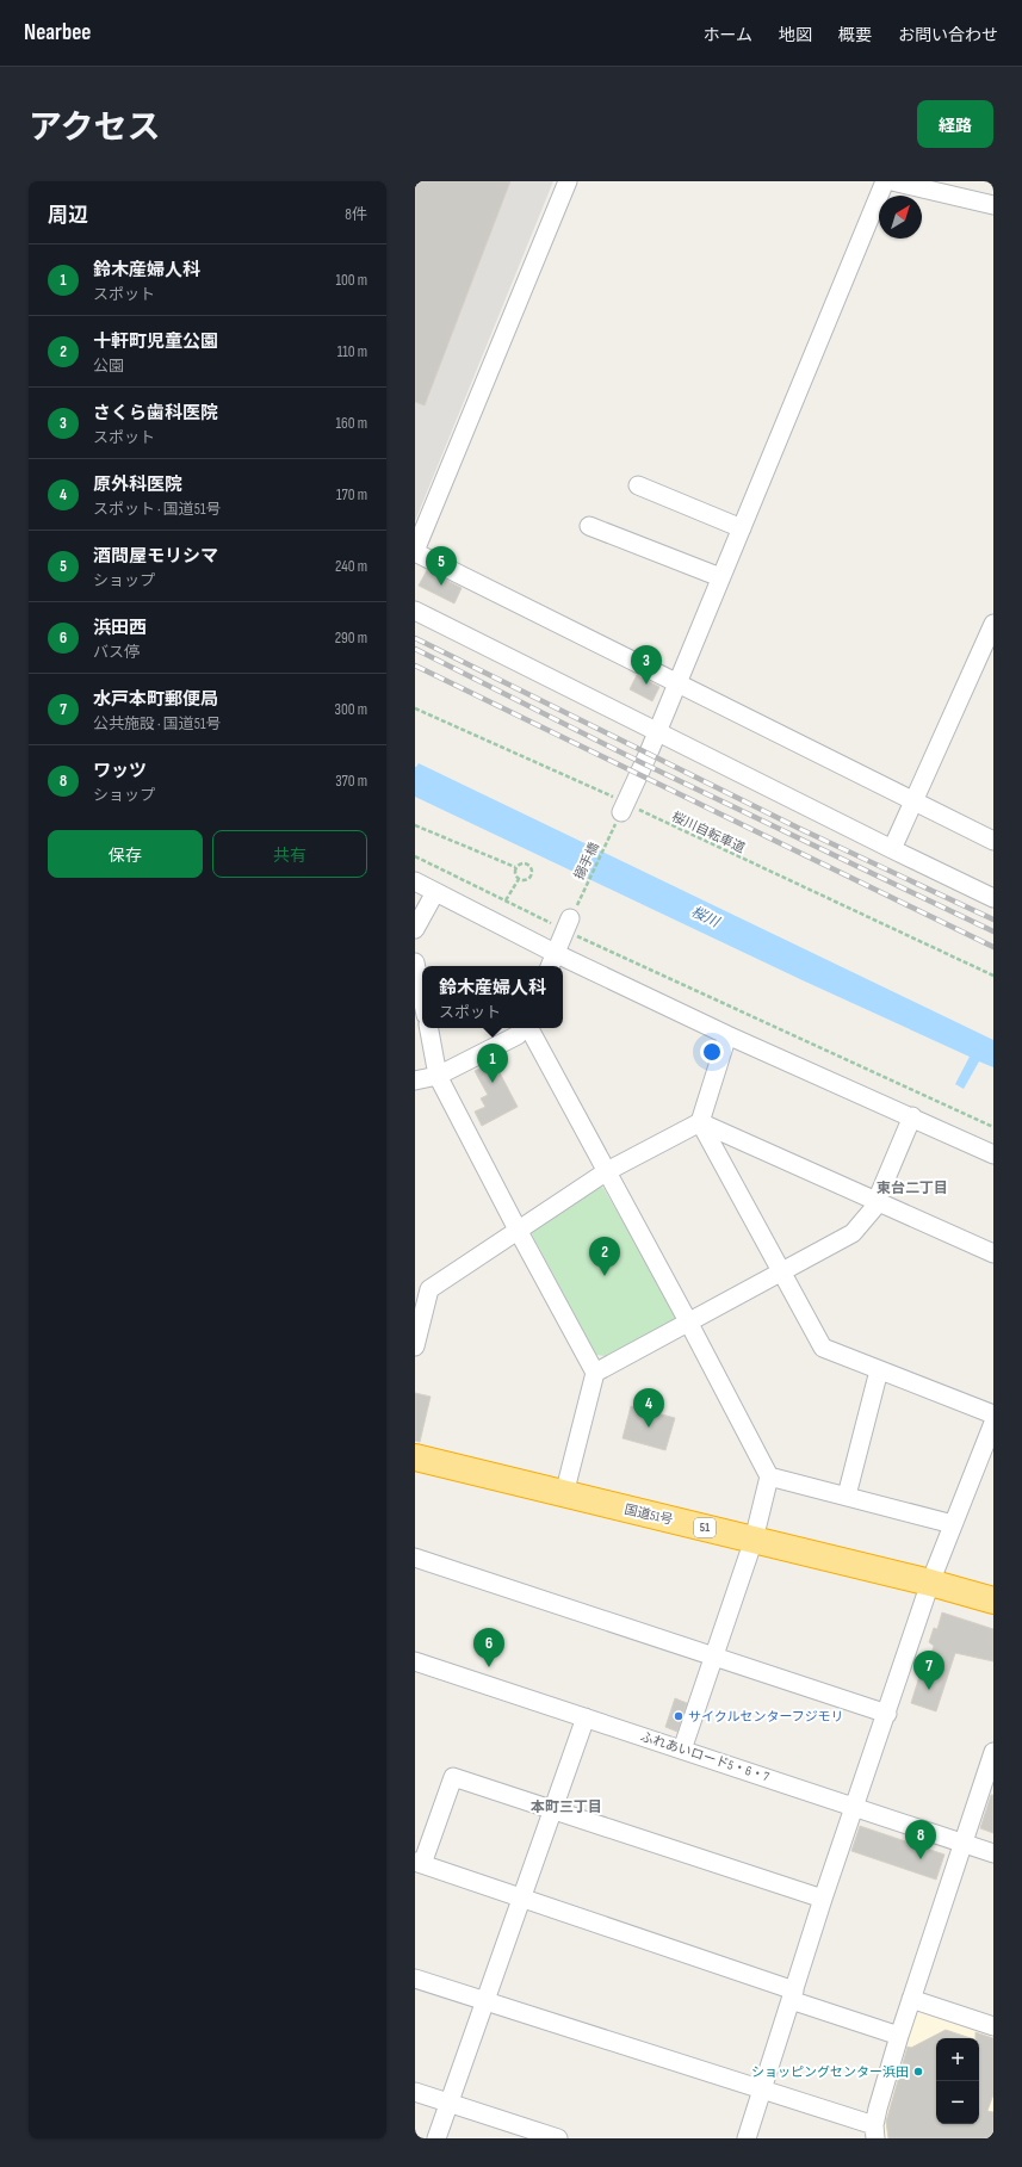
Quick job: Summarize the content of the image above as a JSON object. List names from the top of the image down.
{
  "streets": {
    "highway": ["国道51号", "51"],
    "street": ["ふれあいロード5・6・7"],
    "path": ["桜川自転車道", "搦手橋"]
  },
  "crossings": [
    ["桜川自転車道", "搦手橋"]
  ],
  "districts": ["東台二丁目", "本町三丁目"],
  "water": ["桜川"],
  "places": ["サイクルセンターフジモリ", "ショッピングセンター浜田"],
  "north": "top right",
  "page": {
    "header": "Nearbee",
    "nav": [
      "ホーム",
      "地図",
      "概要",
      "お問い合わせ"
    ],
    "title": "アクセス",
    "buttons": [
      "経路",
      ["保存", "共有"]
    ],
    "heading": ["周辺", "8件"],
    "list": [
      {
        "mark": "1",
        "name": "鈴木産婦人科",
        "note": "スポット",
        "value": "100 m"
      },
      {
        "mark": "2",
        "name": "十軒町児童公園",
        "note": "公園",
        "value": "110 m"
      },
      {
        "mark": "3",
        "name": "さくら歯科医院",
        "note": "スポット",
        "value": "160 m"
      },
      {
        "mark": "4",
        "name": "原外科医院",
        "note": "スポット · 国道51号",
        "value": "170 m"
      },
      {
        "mark": "5",
        "name": "酒問屋モリシマ",
        "note": "ショップ",
        "value": "240 m"
      },
      {
        "mark": "6",
        "name": "浜田西",
        "note": "バス停",
        "value": "290 m"
      },
      {
        "mark": "7",
        "name": "水戸本町郵便局",
        "note": "公共施設 · 国道51号",
        "value": "300 m"
      },
      {
        "mark": "8",
        "name": "ワッツ",
        "note": "ショップ",
        "value": "370 m"
      }
    ],
    "pins": [
      "5",
      "3",
      "1",
      "2",
      "4",
      "6",
      "7",
      "8"
    ],
    "popup": ["鈴木産婦人科", "スポット"],
    "map_buttons": ["+", "−"]
  }
}
